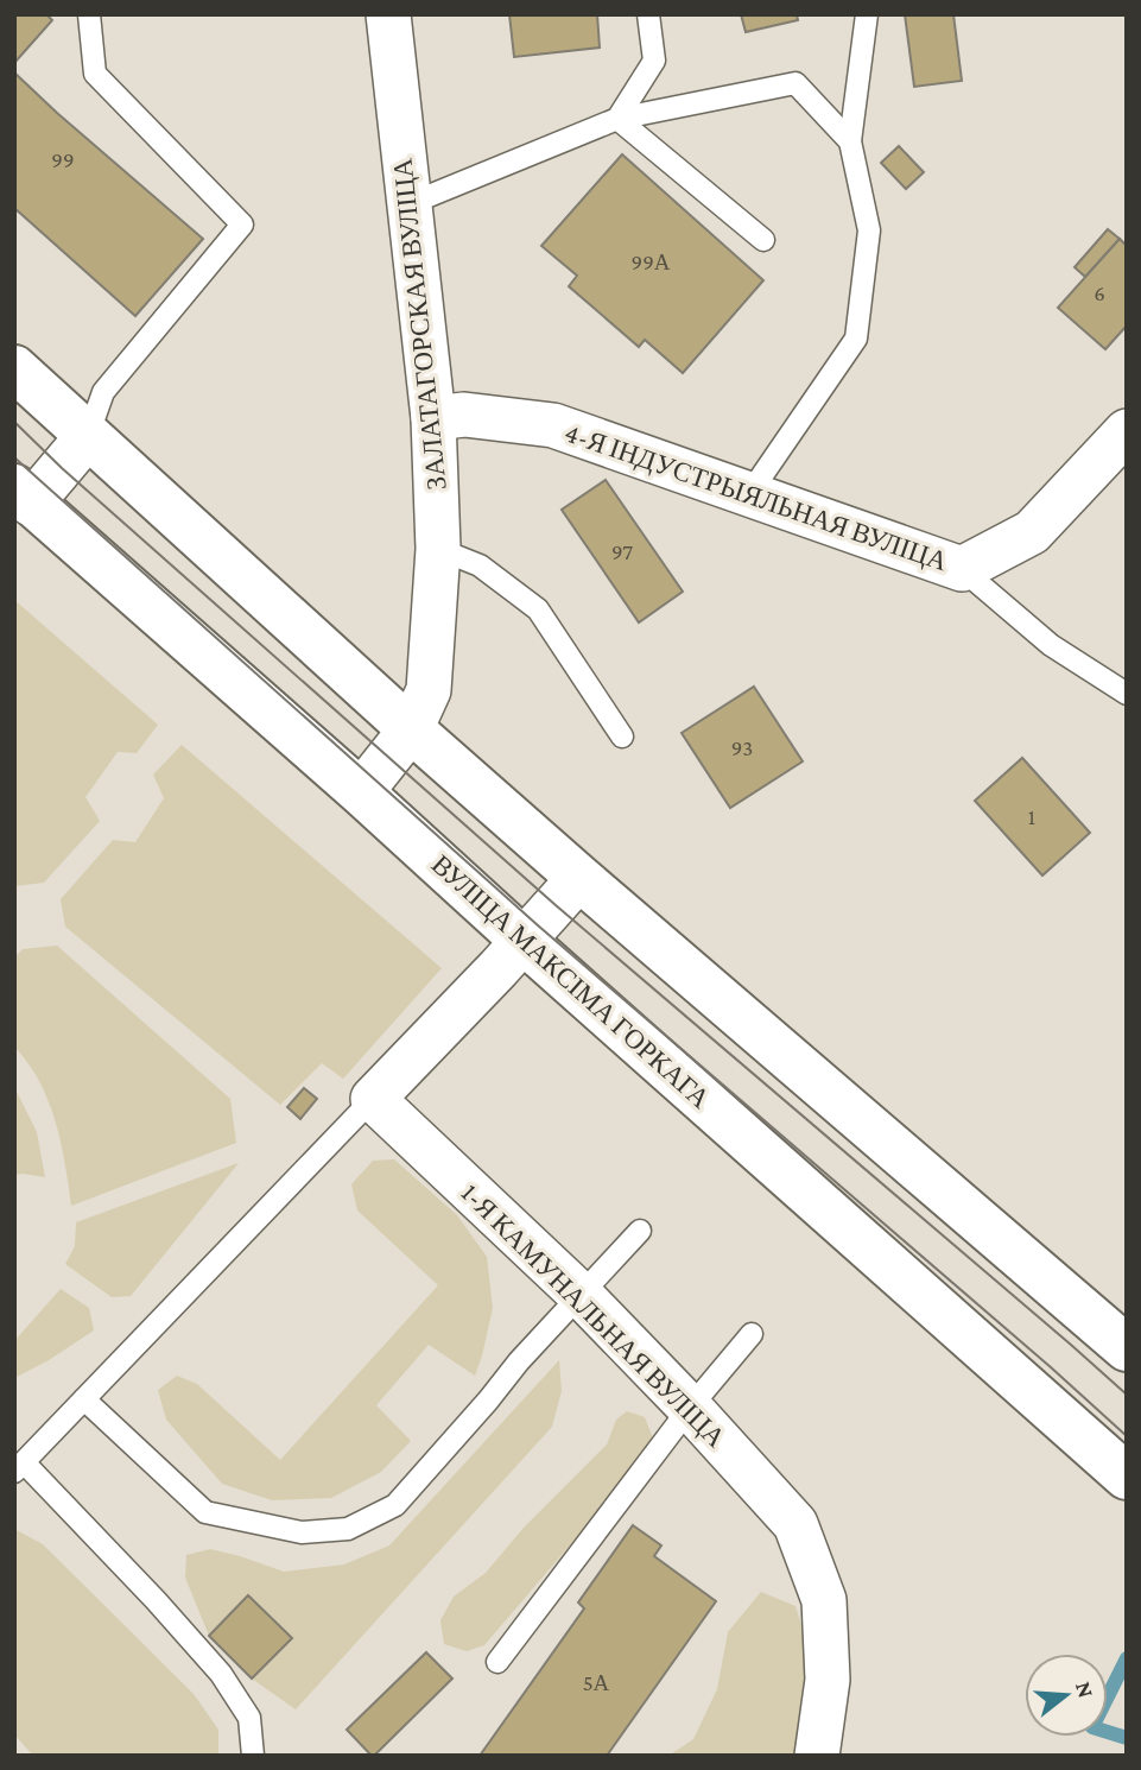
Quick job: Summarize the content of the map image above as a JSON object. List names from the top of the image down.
{
  "streets": {
    "main road": ["ВУЛІЦА МАКСІМА ГОРКАГА"],
    "street": ["ЗАЛАТАГОРСКАЯ ВУЛІЦА", "4-Я ІНДУСТРЫЯЛЬНАЯ ВУЛІЦА", "1-Я КАМУНАЛЬНАЯ ВУЛІЦА"]
  },
  "crossings": [
    ["ЗАЛАТАГОРСКАЯ ВУЛІЦА", "4-Я ІНДУСТРЫЯЛЬНАЯ ВУЛІЦА"],
    ["ЗАЛАТАГОРСКАЯ ВУЛІЦА", "ВУЛІЦА МАКСІМА ГОРКАГА"]
  ],
  "house_numbers": [
    "99",
    "99А",
    "6",
    "97",
    "93",
    "1",
    "5А"
  ],
  "north": "right"
}
